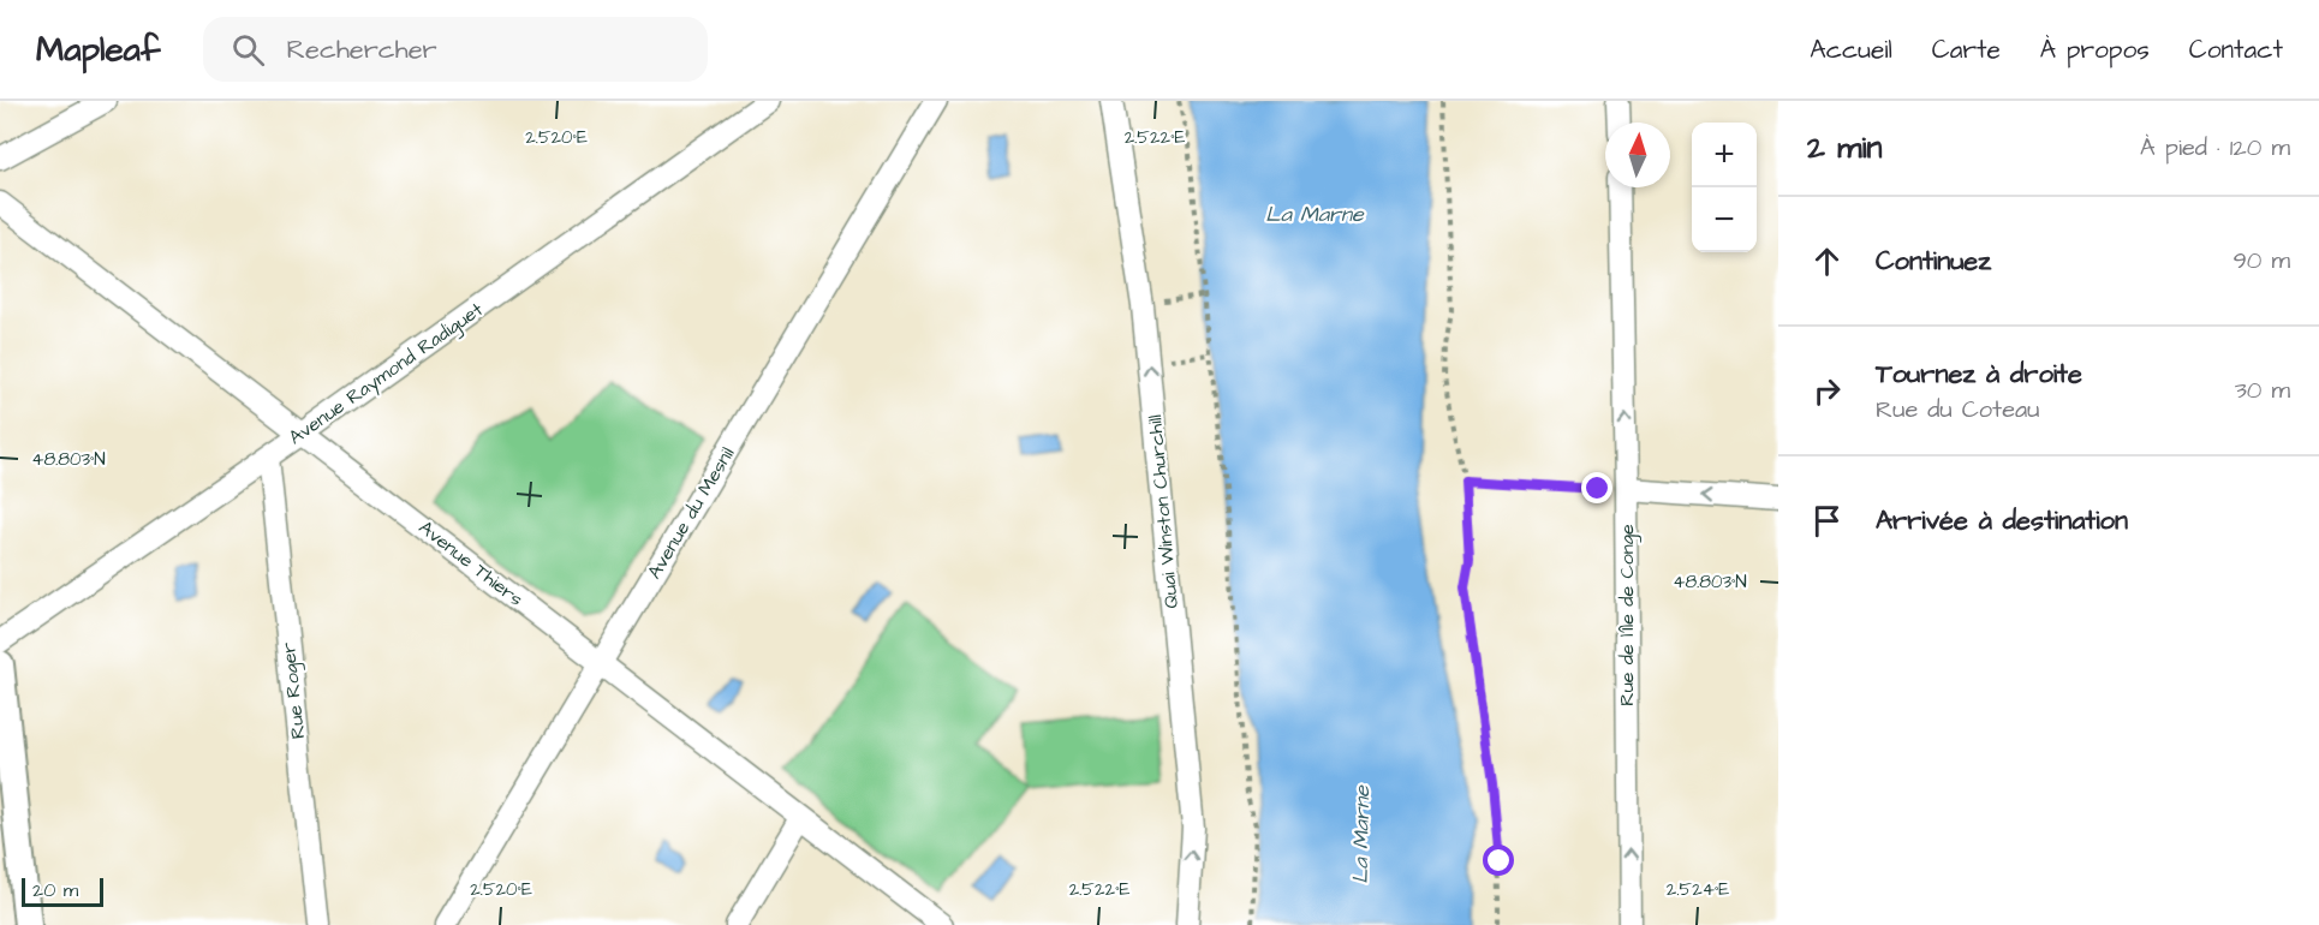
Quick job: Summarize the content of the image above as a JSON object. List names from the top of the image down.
{
  "streets": {
    "street": [
      "Avenue Raymond Radiguet",
      "Quai Winston Churchill",
      "Avenue du Mesnil",
      "Avenue Thiers",
      "Rue de l'Île de Conge",
      "Rue Roger"
    ]
  },
  "crossings": [
    ["Avenue Raymond Radiguet", "Avenue Thiers"],
    ["Avenue Raymond Radiguet", "Rue Roger"],
    ["Avenue du Mesnil", "Avenue Thiers"]
  ],
  "one_way": ["Quai Winston Churchill", "Rue de l'Île de Conge"],
  "water": ["La Marne"],
  "scale_bar": "20 m",
  "north": "top",
  "page": {
    "header": "Mapleaf",
    "search": "Rechercher",
    "nav": [
      "Accueil",
      "Carte",
      "À propos",
      "Contact"
    ],
    "heading": ["2 min", "À pied · 120 m"],
    "map_buttons": ["+", "−"],
    "list": [
      ["Continuez", "90 m"],
      ["Tournez à droite", "Rue du Coteau", "30 m"],
      "Arrivée à destination"
    ],
    "scale": "20 m"
  },
  "coordinates": [
    "2.520°E",
    "2.522°E",
    "48.803°N",
    "2.524°E"
  ]
}
